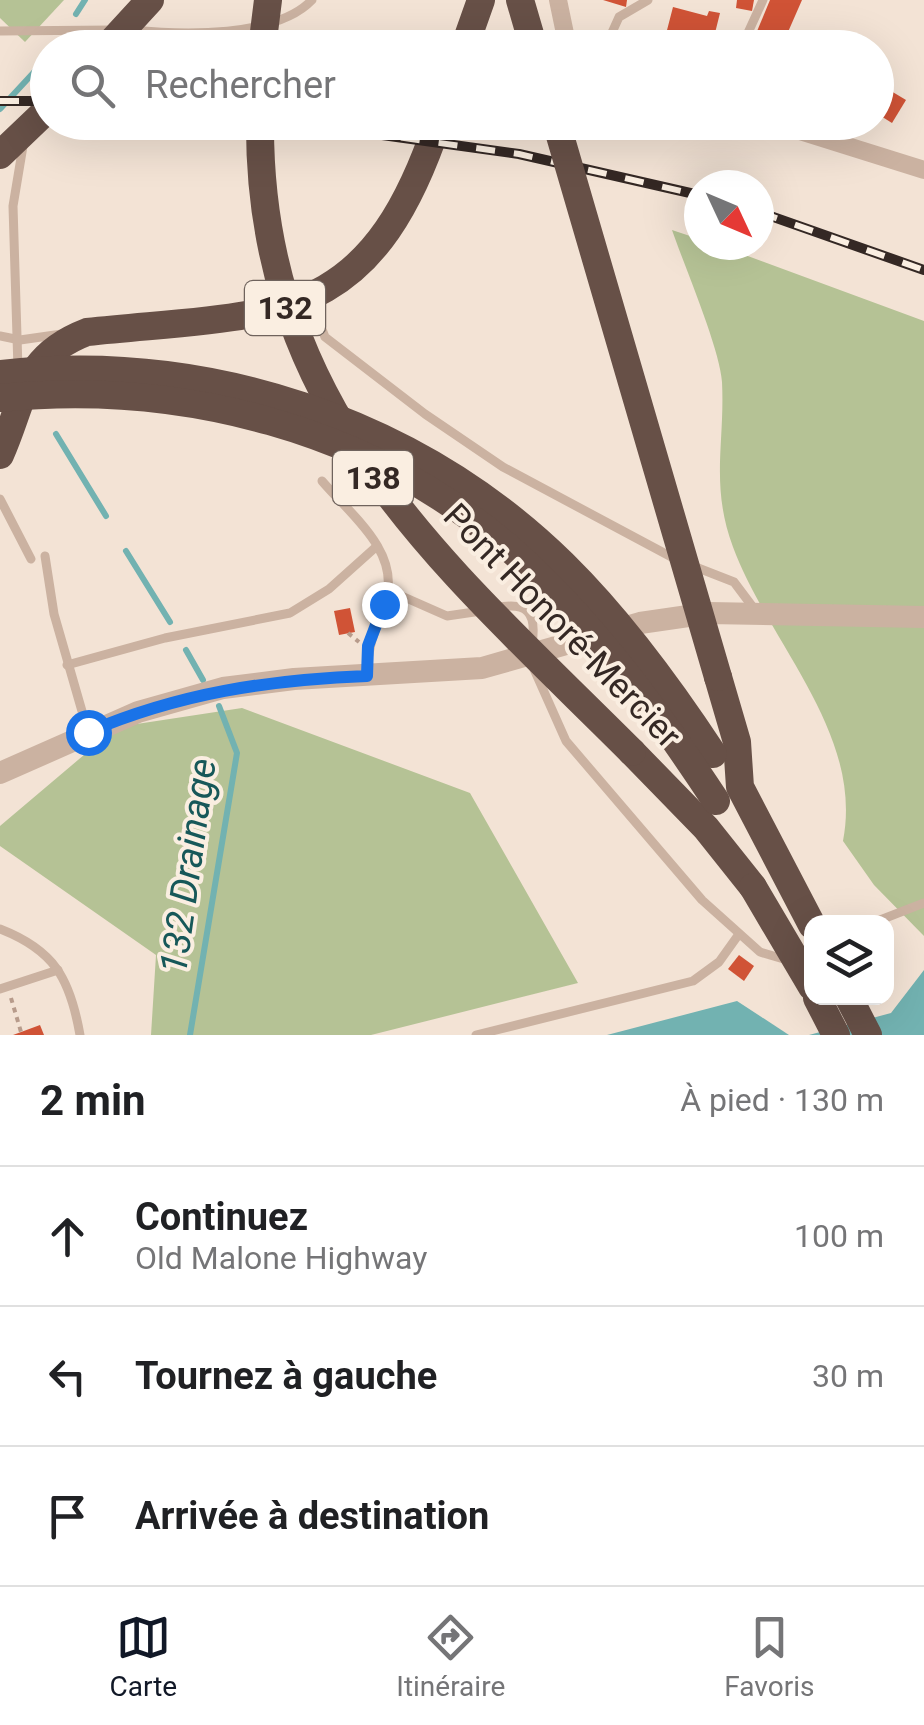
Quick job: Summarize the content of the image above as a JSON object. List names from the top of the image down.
{
  "streets": {
    "highway": ["132", "138", "Pont Honoré-Mercier"]
  },
  "water": ["132 Drainage"],
  "north": "bottom right",
  "page": {
    "search": "Rechercher",
    "heading": ["2 min", "À pied · 130 m"],
    "list": [
      ["Continuez", "Old Malone Highway", "100 m"],
      ["Tournez à gauche", "30 m"],
      "Arrivée à destination"
    ],
    "nav": ["Carte", "Itinéraire", "Favoris"]
  }
}
